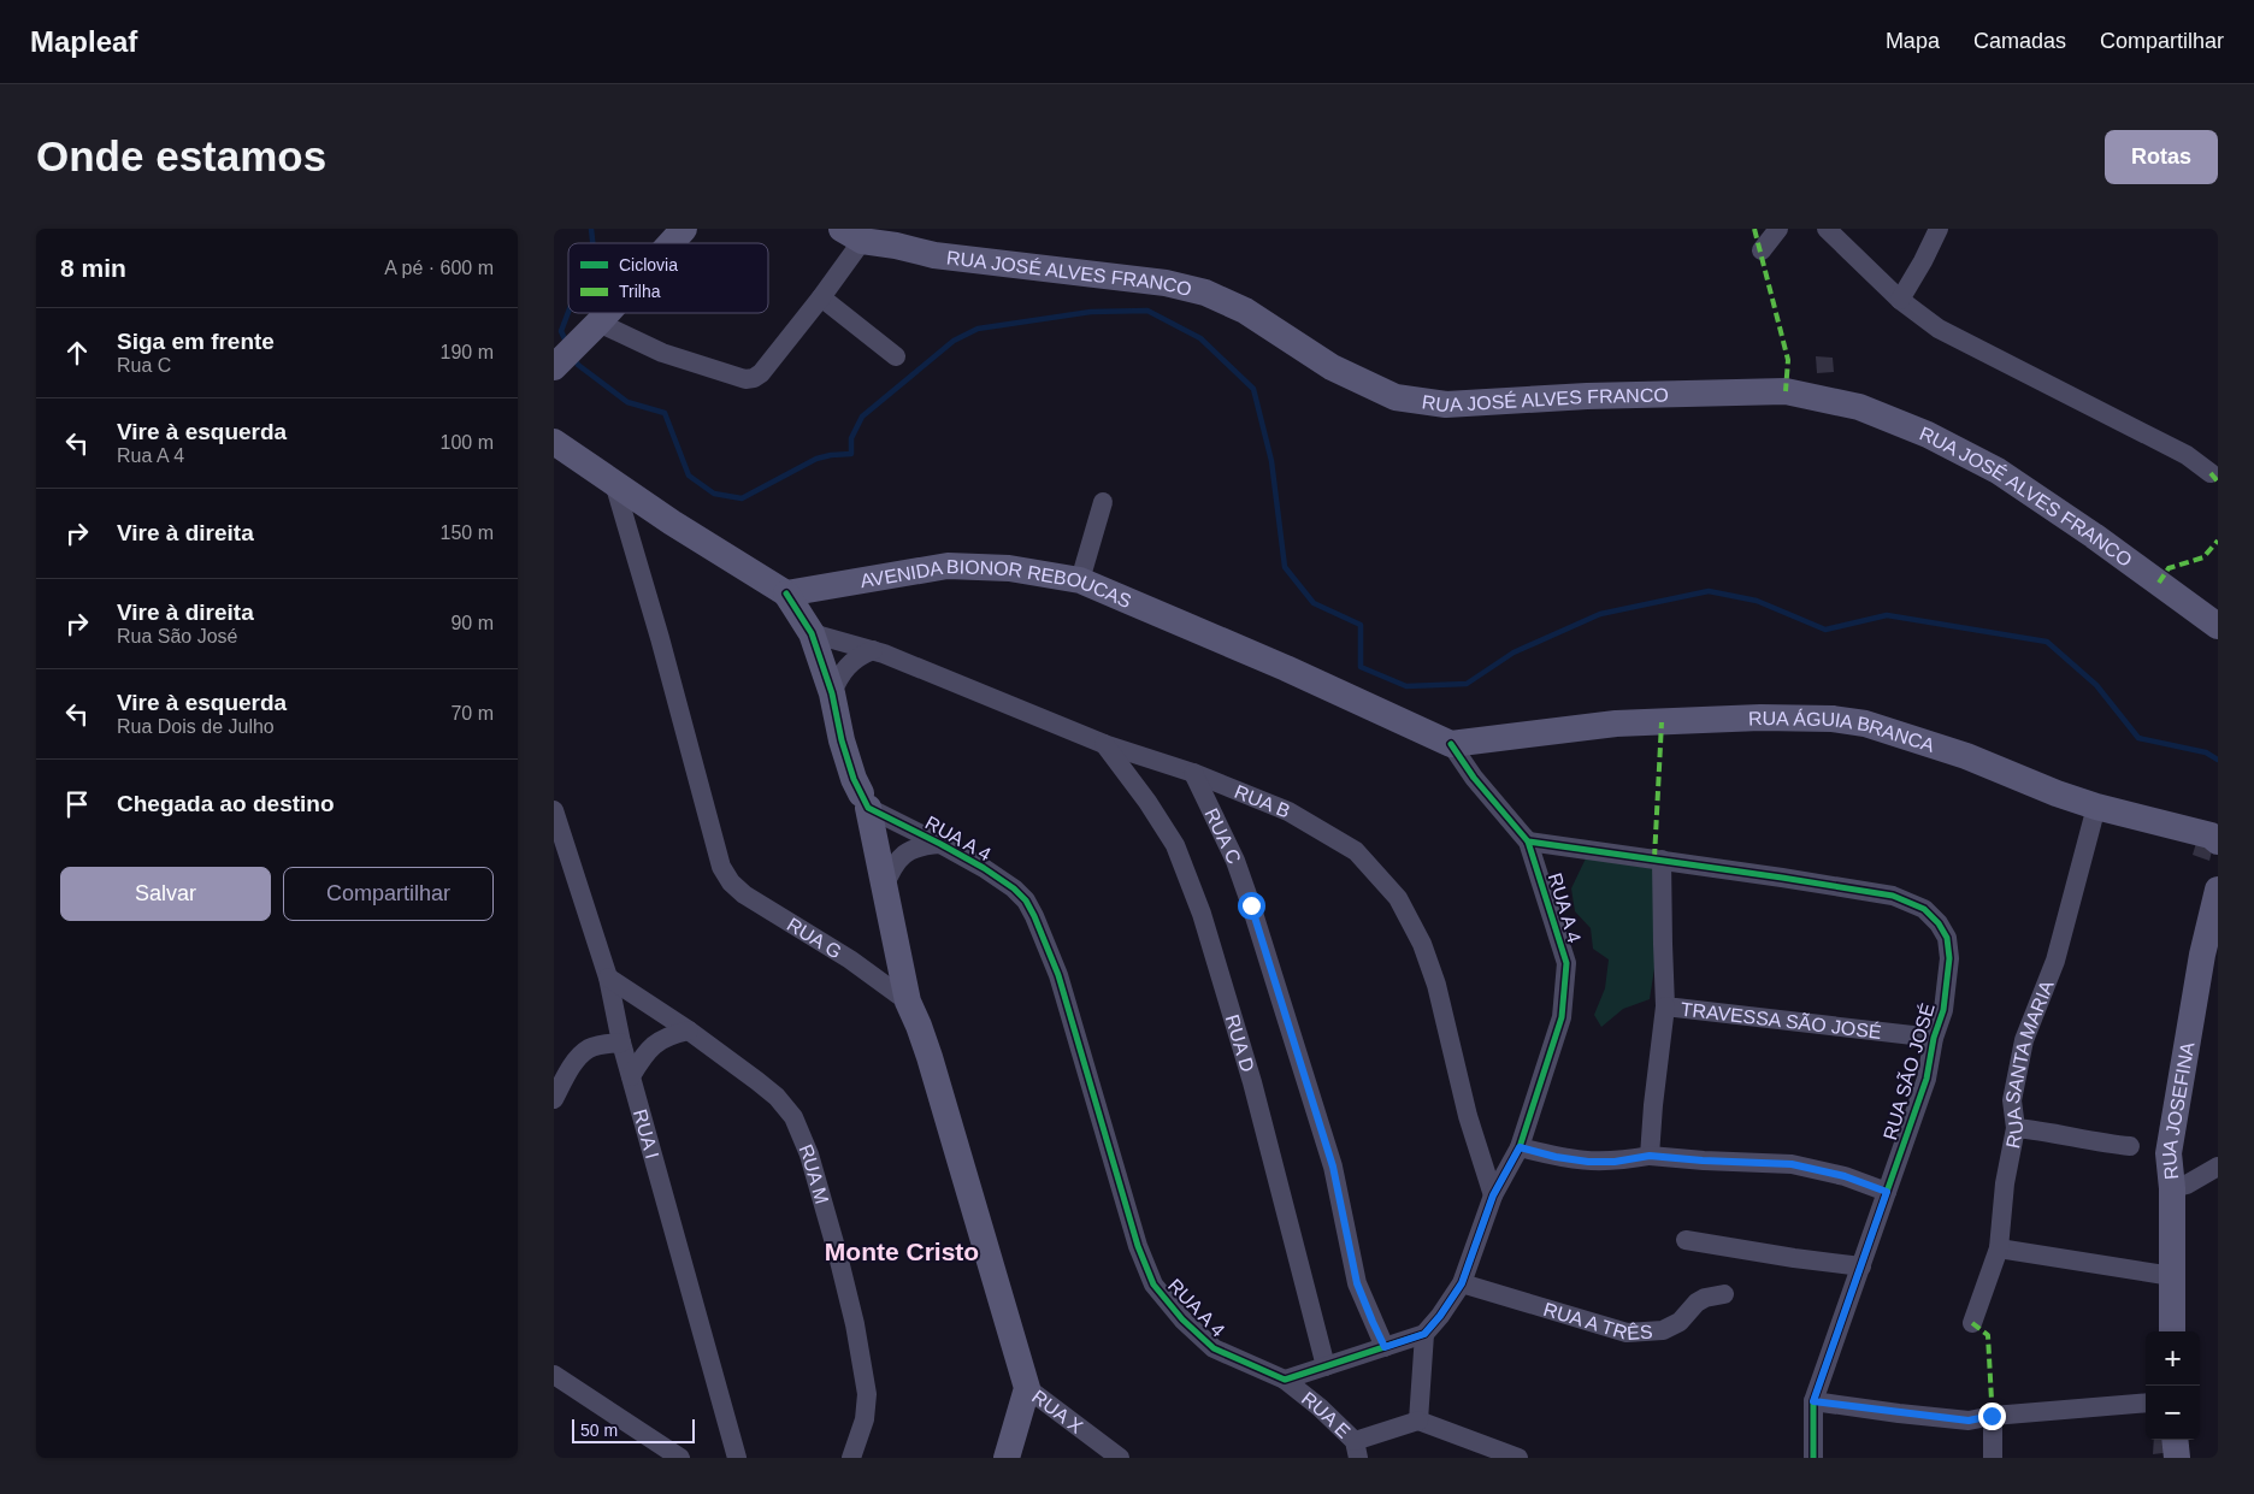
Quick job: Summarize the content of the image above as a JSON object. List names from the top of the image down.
{
  "streets": {
    "main road": [
      "RUA JOSÉ ALVES FRANCO",
      "AVENIDA BIONOR REBOUCAS",
      "RUA ÁGUIA BRANCA",
      "RUA JOSEFINA"
    ],
    "street": [
      "RUA B",
      "RUA C",
      "RUA A 4",
      "RUA G",
      "TRAVESSA SÃO JOSÉ",
      "RUA D",
      "RUA SANTA MARIA",
      "RUA SÃO JOSÉ",
      "RUA I",
      "RUA M",
      "RUA A TRÊS",
      "RUA X",
      "RUA E"
    ]
  },
  "crossings": [
    ["AVENIDA BIONOR REBOUCAS", "RUA ÁGUIA BRANCA"],
    ["RUA ÁGUIA BRANCA", "RUA SANTA MARIA"],
    ["RUA B", "RUA C"],
    ["RUA B", "RUA A 4"],
    ["RUA B", "RUA D"],
    ["RUA A 4", "RUA SÃO JOSÉ"],
    ["RUA A 4", "RUA A TRÊS"],
    ["RUA A 4", "RUA E"],
    ["TRAVESSA SÃO JOSÉ", "RUA SÃO JOSÉ"],
    ["RUA I", "RUA M"]
  ],
  "districts": ["Monte Cristo"],
  "legend": ["Ciclovia", "Trilha"],
  "scale_bar": "50 m",
  "page": {
    "header": "Mapleaf",
    "nav": ["Mapa", "Camadas", "Compartilhar"],
    "buttons": [
      "Rotas",
      ["Salvar", "Compartilhar"]
    ],
    "title": "Onde estamos",
    "heading": ["8 min", "A pé · 600 m"],
    "list": [
      ["Siga em frente", "Rua C", "190 m"],
      ["Vire à esquerda", "Rua A 4", "100 m"],
      ["Vire à direita", "150 m"],
      ["Vire à direita", "Rua São José", "90 m"],
      ["Vire à esquerda", "Rua Dois de Julho", "70 m"],
      "Chegada ao destino"
    ],
    "map_buttons": ["+", "−"],
    "scale": "50 m"
  }
}
